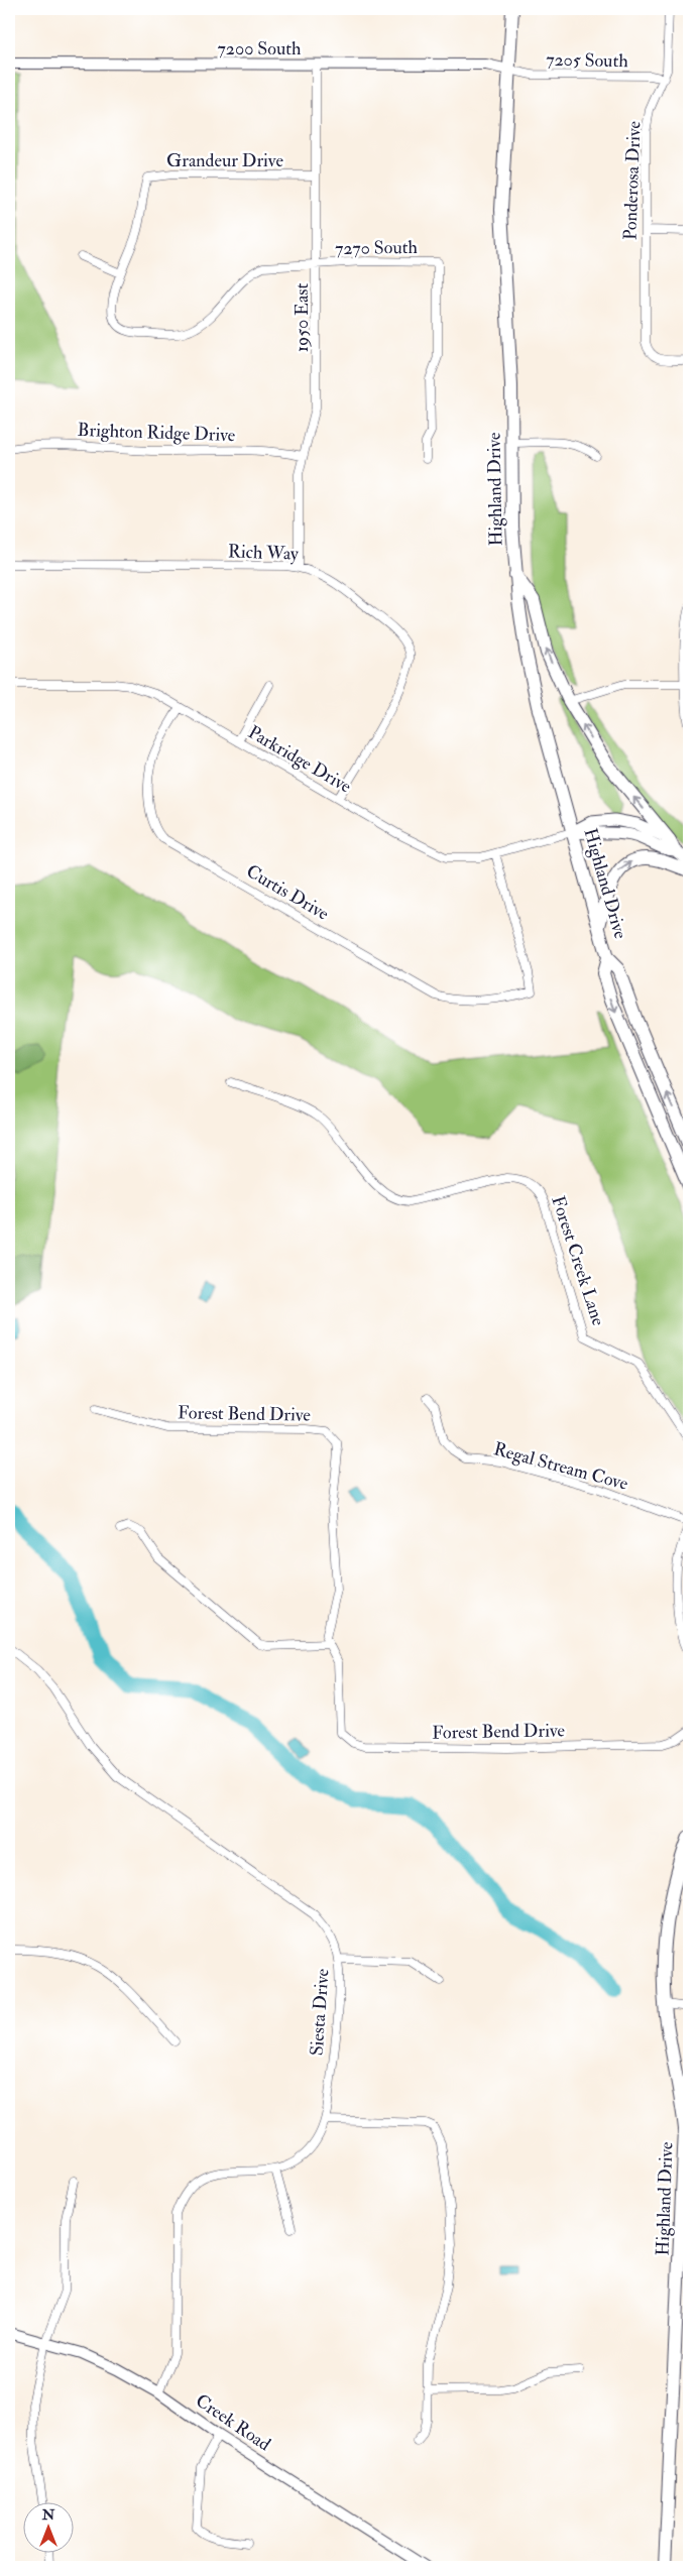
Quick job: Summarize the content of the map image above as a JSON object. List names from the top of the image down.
{
  "streets": {
    "main road": ["Highland Drive"],
    "street": [
      "7200 South",
      "7205 South",
      "Grandeur Drive",
      "Ponderosa Drive",
      "7270 South",
      "1950 East",
      "Brighton Ridge Drive",
      "Rich Way",
      "Parkridge Drive",
      "Curtis Drive",
      "Forest Creek Lane",
      "Forest Bend Drive",
      "Regal Stream Cove",
      "Siesta Drive",
      "Creek Road"
    ]
  },
  "crossings": [
    ["7200 South", "7205 South"],
    ["7200 South", "1950 East"],
    ["7200 South", "Highland Drive"],
    ["7205 South", "Ponderosa Drive"],
    ["7205 South", "Highland Drive"],
    ["Grandeur Drive", "7270 South"],
    ["Grandeur Drive", "1950 East"],
    ["7270 South", "1950 East"],
    ["1950 East", "Brighton Ridge Drive"],
    ["1950 East", "Rich Way"],
    ["Highland Drive", "Parkridge Drive"],
    ["Rich Way", "Parkridge Drive"],
    ["Parkridge Drive", "Curtis Drive"],
    ["Siesta Drive", "Creek Road"]
  ],
  "north": "top"
}
